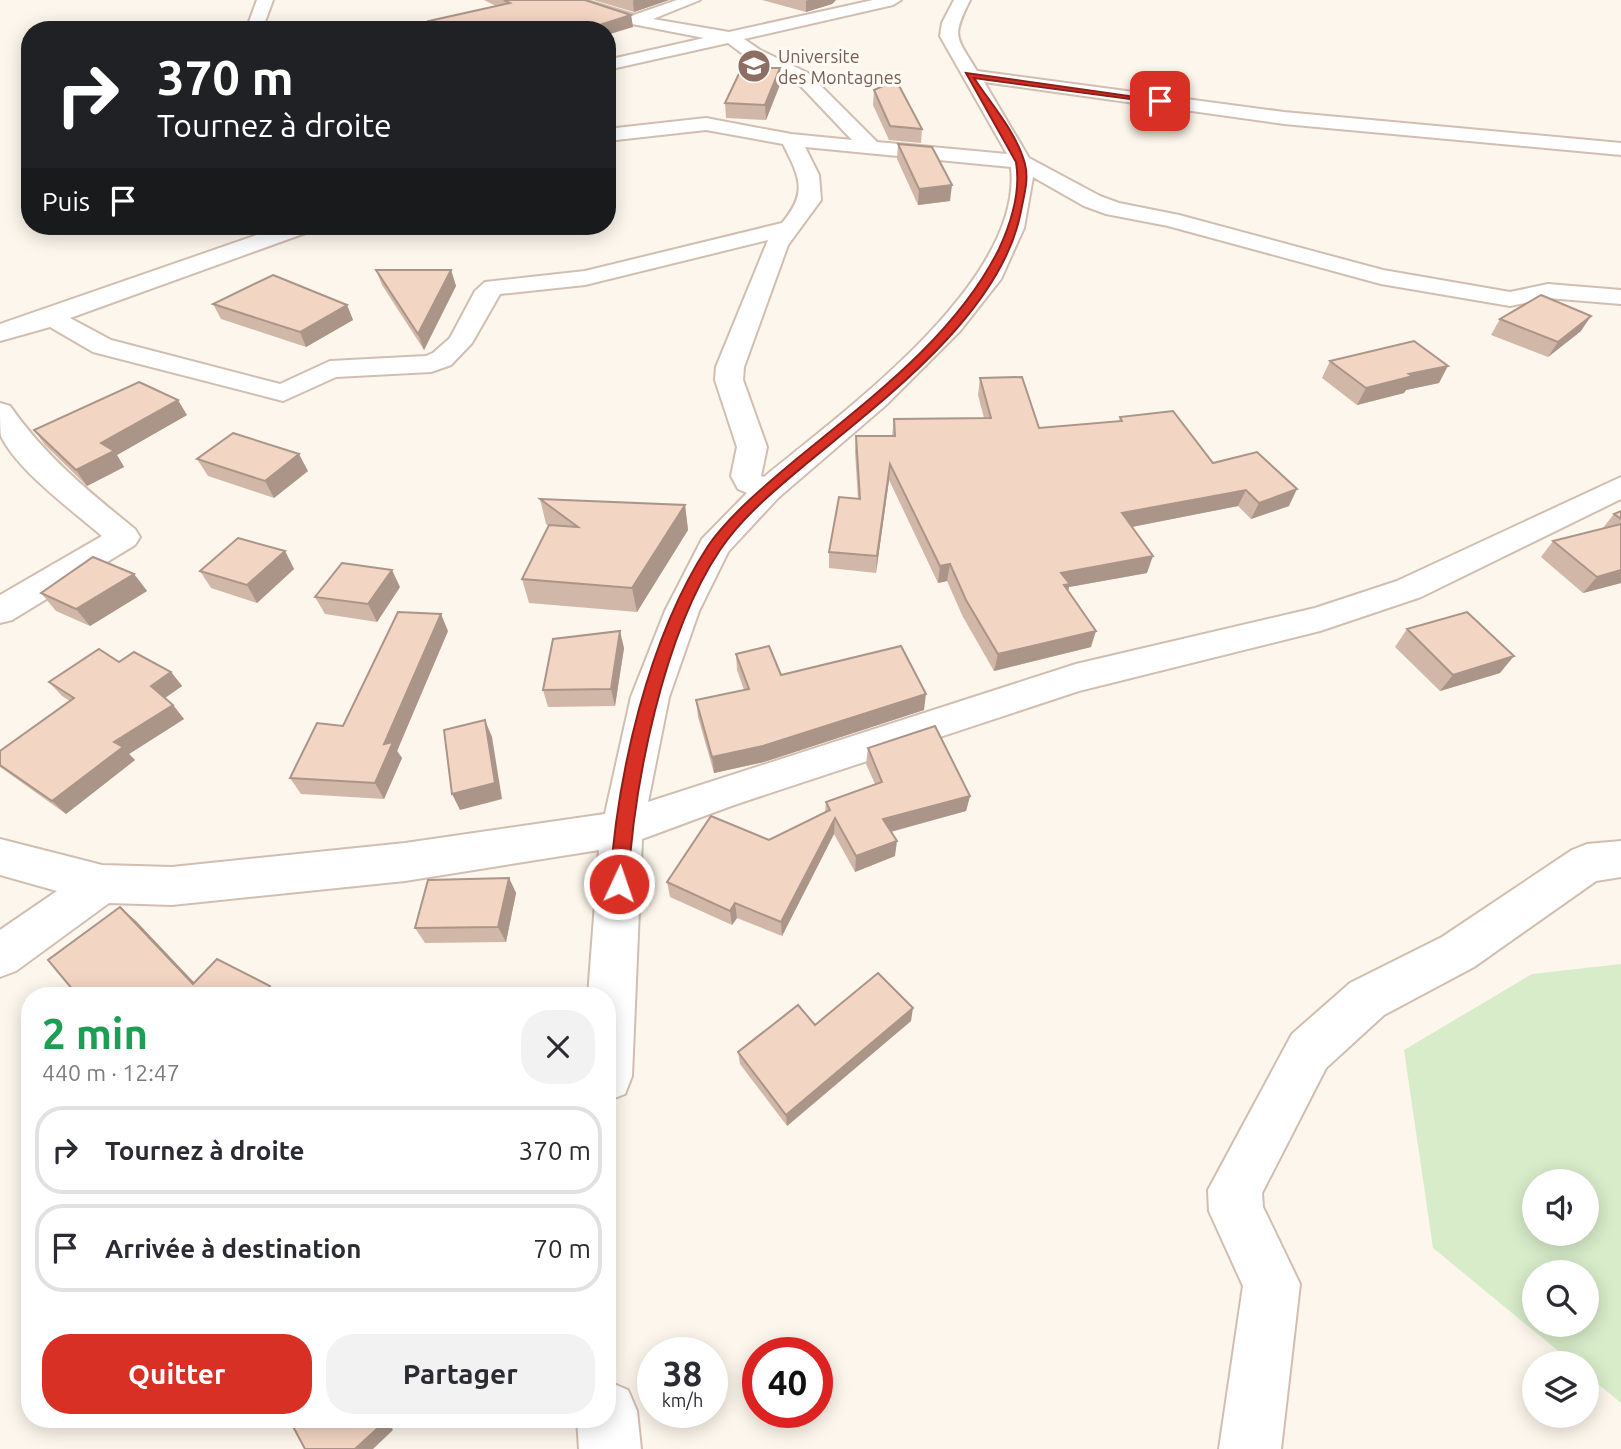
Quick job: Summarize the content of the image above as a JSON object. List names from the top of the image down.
{
  "places": {
    "school or university": ["Universite des Montagnes"]
  },
  "page": {
    "turn": ["370 m", "Tournez à droite"],
    "then": "Puis",
    "heading": ["2 min", "440 m · 12:47"],
    "list": [
      {
        "name": "Tournez à droite",
        "value": "370 m"
      },
      {
        "name": "Arrivée à destination",
        "value": "70 m"
      }
    ],
    "buttons": ["Quitter", "Partager"],
    "speed": "38 km/h",
    "limit": "40"
  }
}
